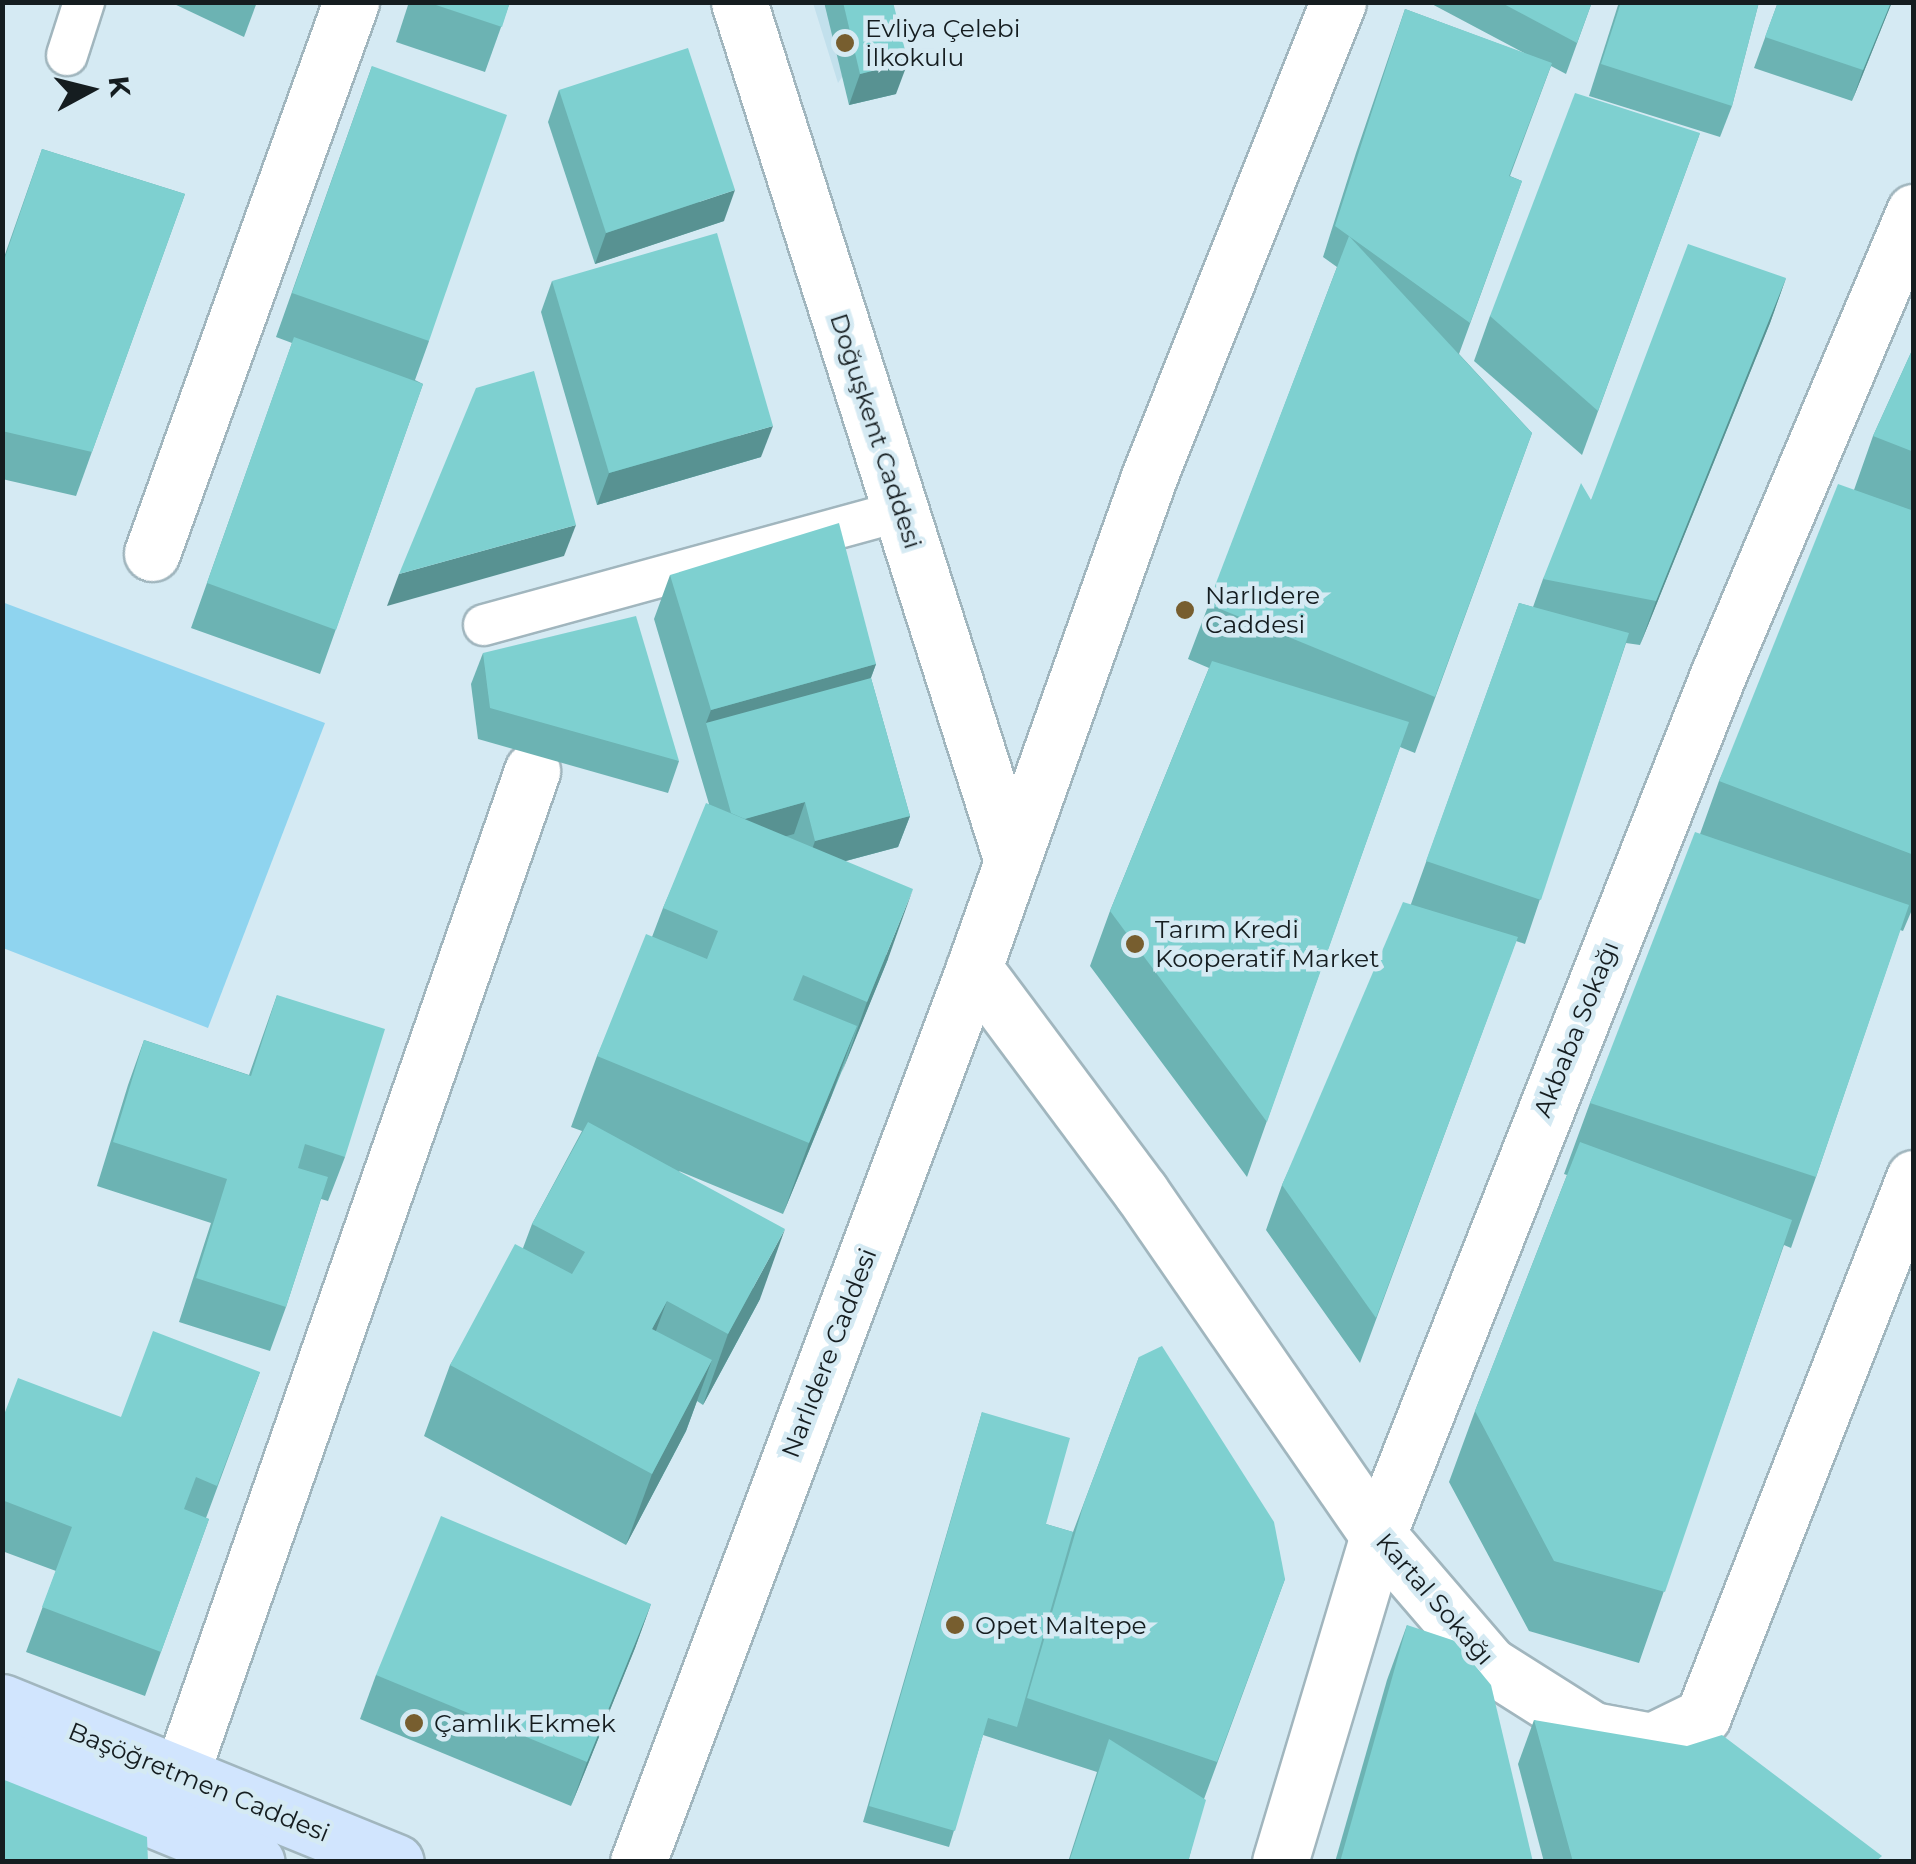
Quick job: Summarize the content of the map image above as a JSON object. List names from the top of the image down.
{
  "streets": {
    "main road": ["Başöğretmen Caddesi"],
    "street": [
      "Doğuşkent Caddesi",
      "Akbaba Sokağı",
      "Narlıdere Caddesi",
      "Kartal Sokağı"
    ]
  },
  "crossings": [
    ["Doğuşkent Caddesi", "Narlıdere Caddesi"],
    ["Akbaba Sokağı", "Kartal Sokağı"],
    ["Narlıdere Caddesi", "Kartal Sokağı"]
  ],
  "places": [
    "Evliya Çelebi İlkokulu",
    "Narlıdere Caddesi",
    "Tarım Kredi Kooperatif Market",
    "Opet Maltepe",
    "Çamlık Ekmek"
  ],
  "north": "right"
}
